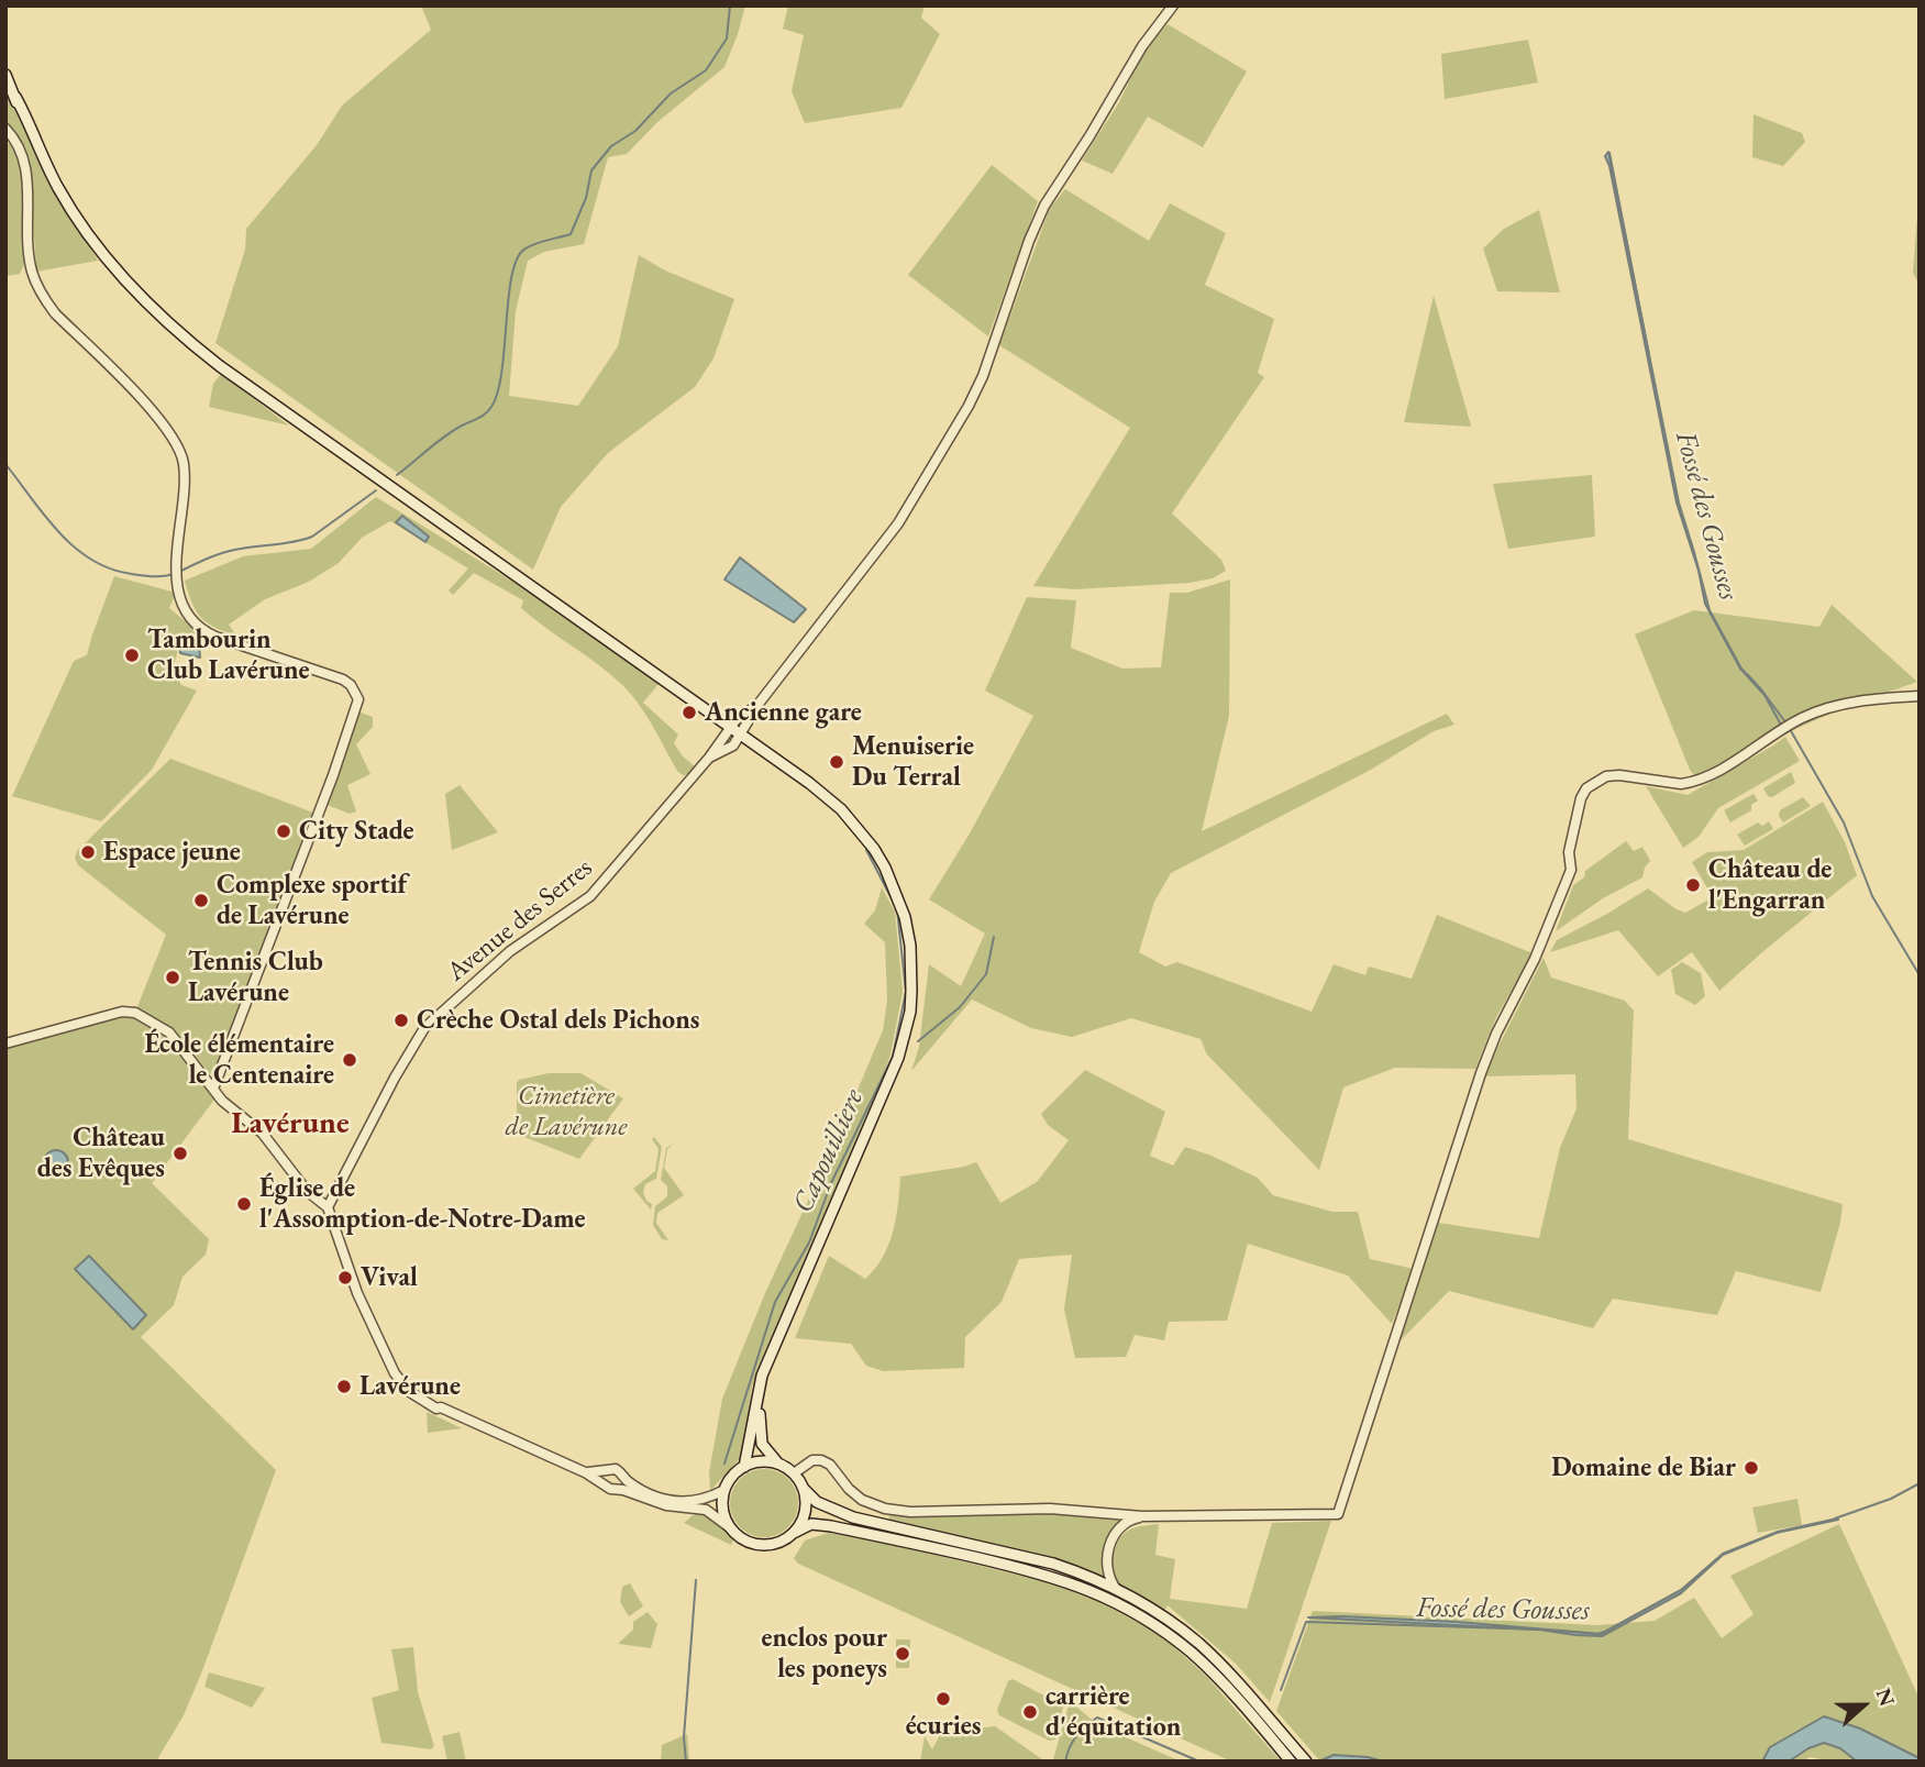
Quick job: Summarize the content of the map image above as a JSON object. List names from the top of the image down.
{
  "streets": {
    "street": ["Avenue des Serres"]
  },
  "districts": ["Lavérune"],
  "water": ["Fossé des Gousses", "Capouilliere"],
  "parks": ["Cimetière de Lavérune"],
  "places": [
    "Tambourin Club Lavérune",
    "Ancienne gare",
    "Menuiserie Du Terral",
    "City Stade",
    "Espace jeune",
    "Château de l'Engarran",
    "Complexe sportif de Lavérune",
    "Tennis Club Lavérune",
    "Crèche Ostal dels Pichons",
    "École élémentaire le Centenaire",
    "Château des Evêques",
    "Église de l'Assomption-de-Notre-Dame",
    "Vival",
    "Lavérune",
    "Domaine de Biar",
    "enclos pour les poneys",
    "écuries",
    "carrière d'équitation"
  ],
  "north": "right"
}
